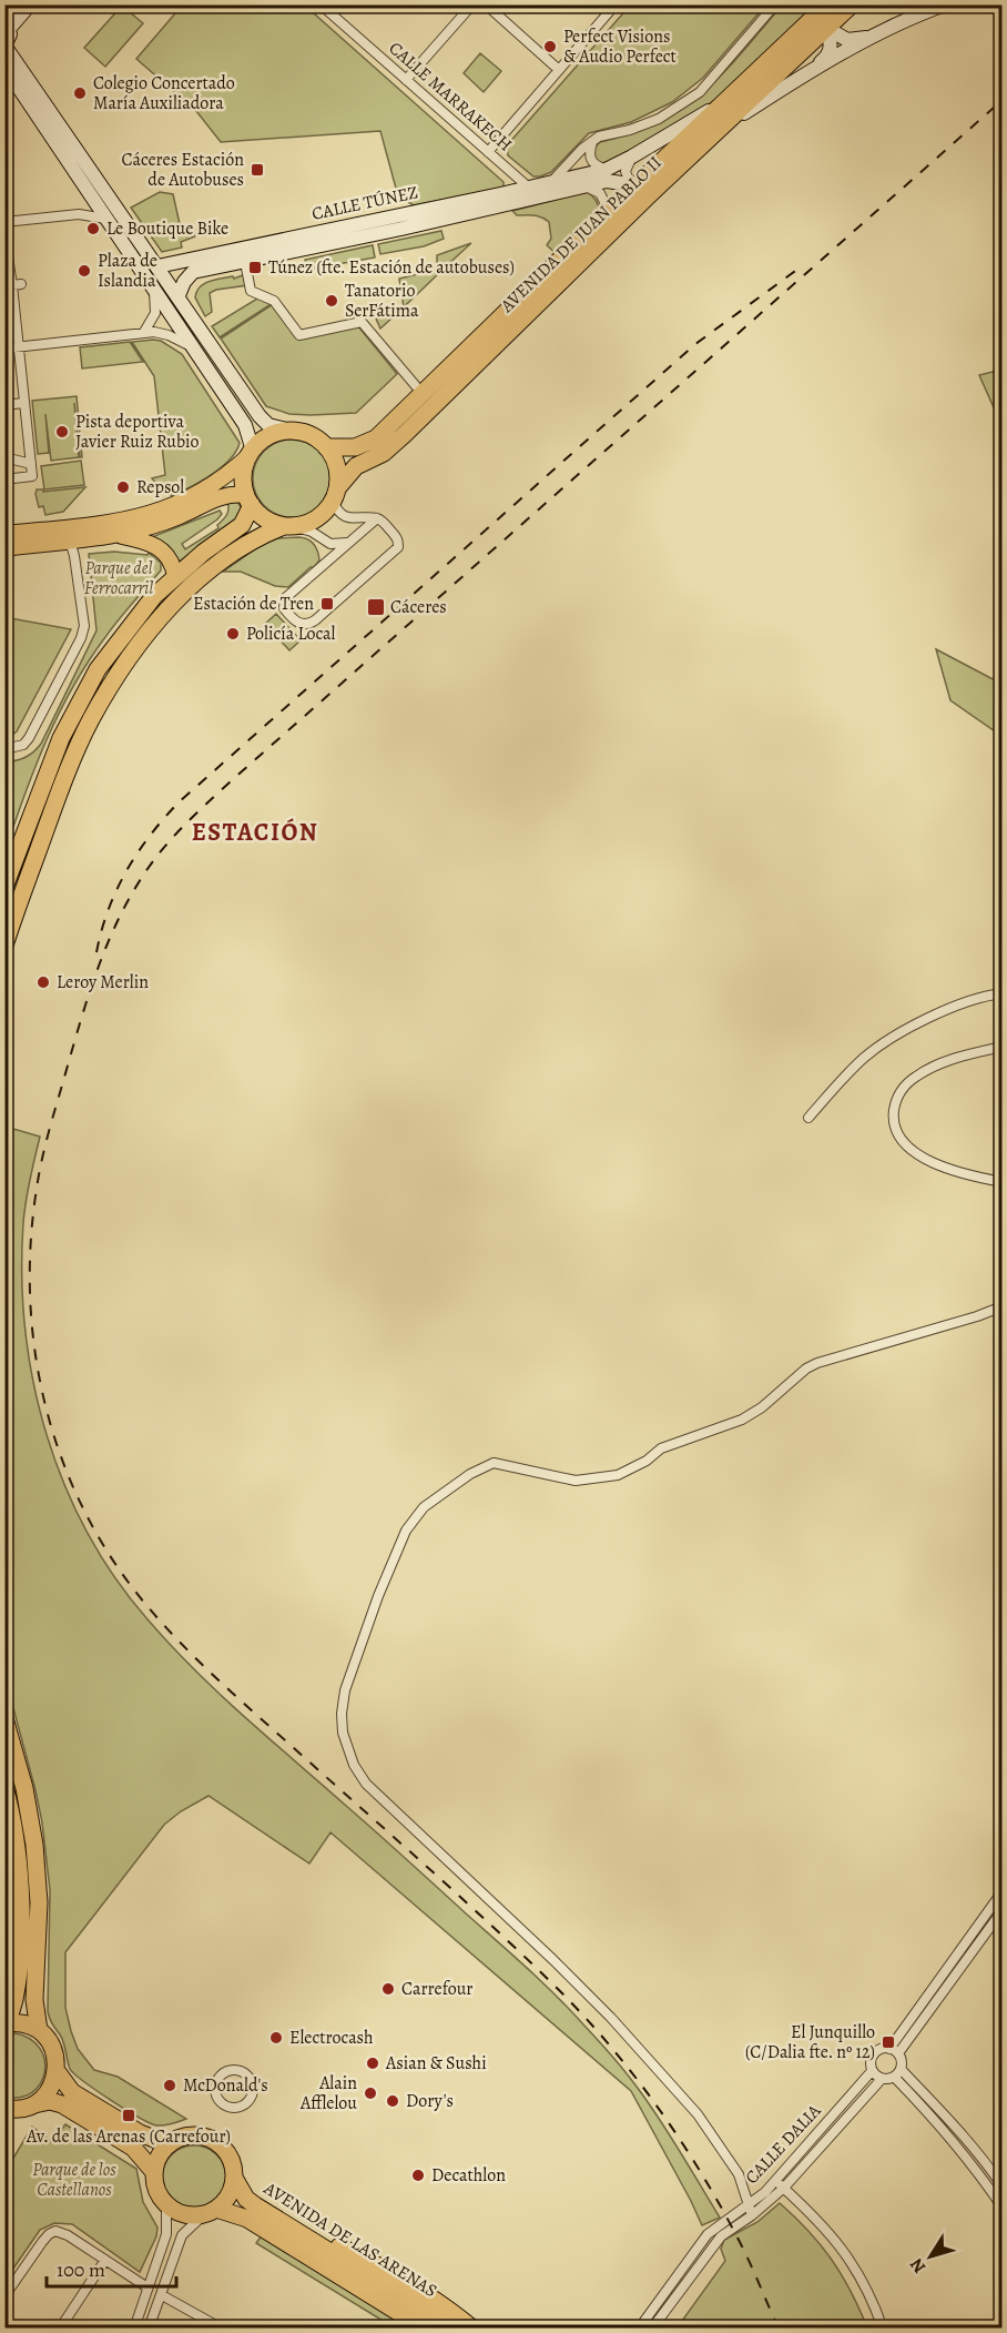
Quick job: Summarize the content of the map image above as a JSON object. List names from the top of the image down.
{
  "streets": {
    "highway": ["AVENIDA DE JUAN PABLO II", "AVENIDA DE LAS ARENAS"],
    "main road": ["CALLE TÚNEZ"],
    "street": ["CALLE MARRAKECH", "CALLE DALIA"]
  },
  "crossings": [
    ["CALLE MARRAKECH", "CALLE TÚNEZ"],
    ["CALLE TÚNEZ", "AVENIDA DE JUAN PABLO II"]
  ],
  "districts": ["ESTACIÓN"],
  "parks": ["Parque del Ferrocarril", "Parque de los Castellanos"],
  "places": {
    "other": [
      "Perfect Visions & Audio Perfect",
      "Colegio Concertado María Auxiliadora",
      "Le Boutique Bike",
      "Plaza de Islandia",
      "Tanatorio SerFátima",
      "Pista deportiva Javier Ruiz Rubio",
      "Repsol",
      "Policía Local",
      "Leroy Merlin",
      "Carrefour",
      "Electrocash",
      "Asian & Sushi",
      "McDonald's",
      "Alain Afflelou",
      "Dory's",
      "Decathlon"
    ],
    "transit": [
      "Cáceres Estación de Autobuses",
      "Túnez (fte. Estación de autobuses)",
      "Estación de Tren",
      "Cáceres",
      "El Junquillo (C/Dalia fte. nº 12)",
      "Av. de las Arenas (Carrefour)"
    ]
  },
  "scale_bar": "100 m",
  "north": "bottom left"
}
